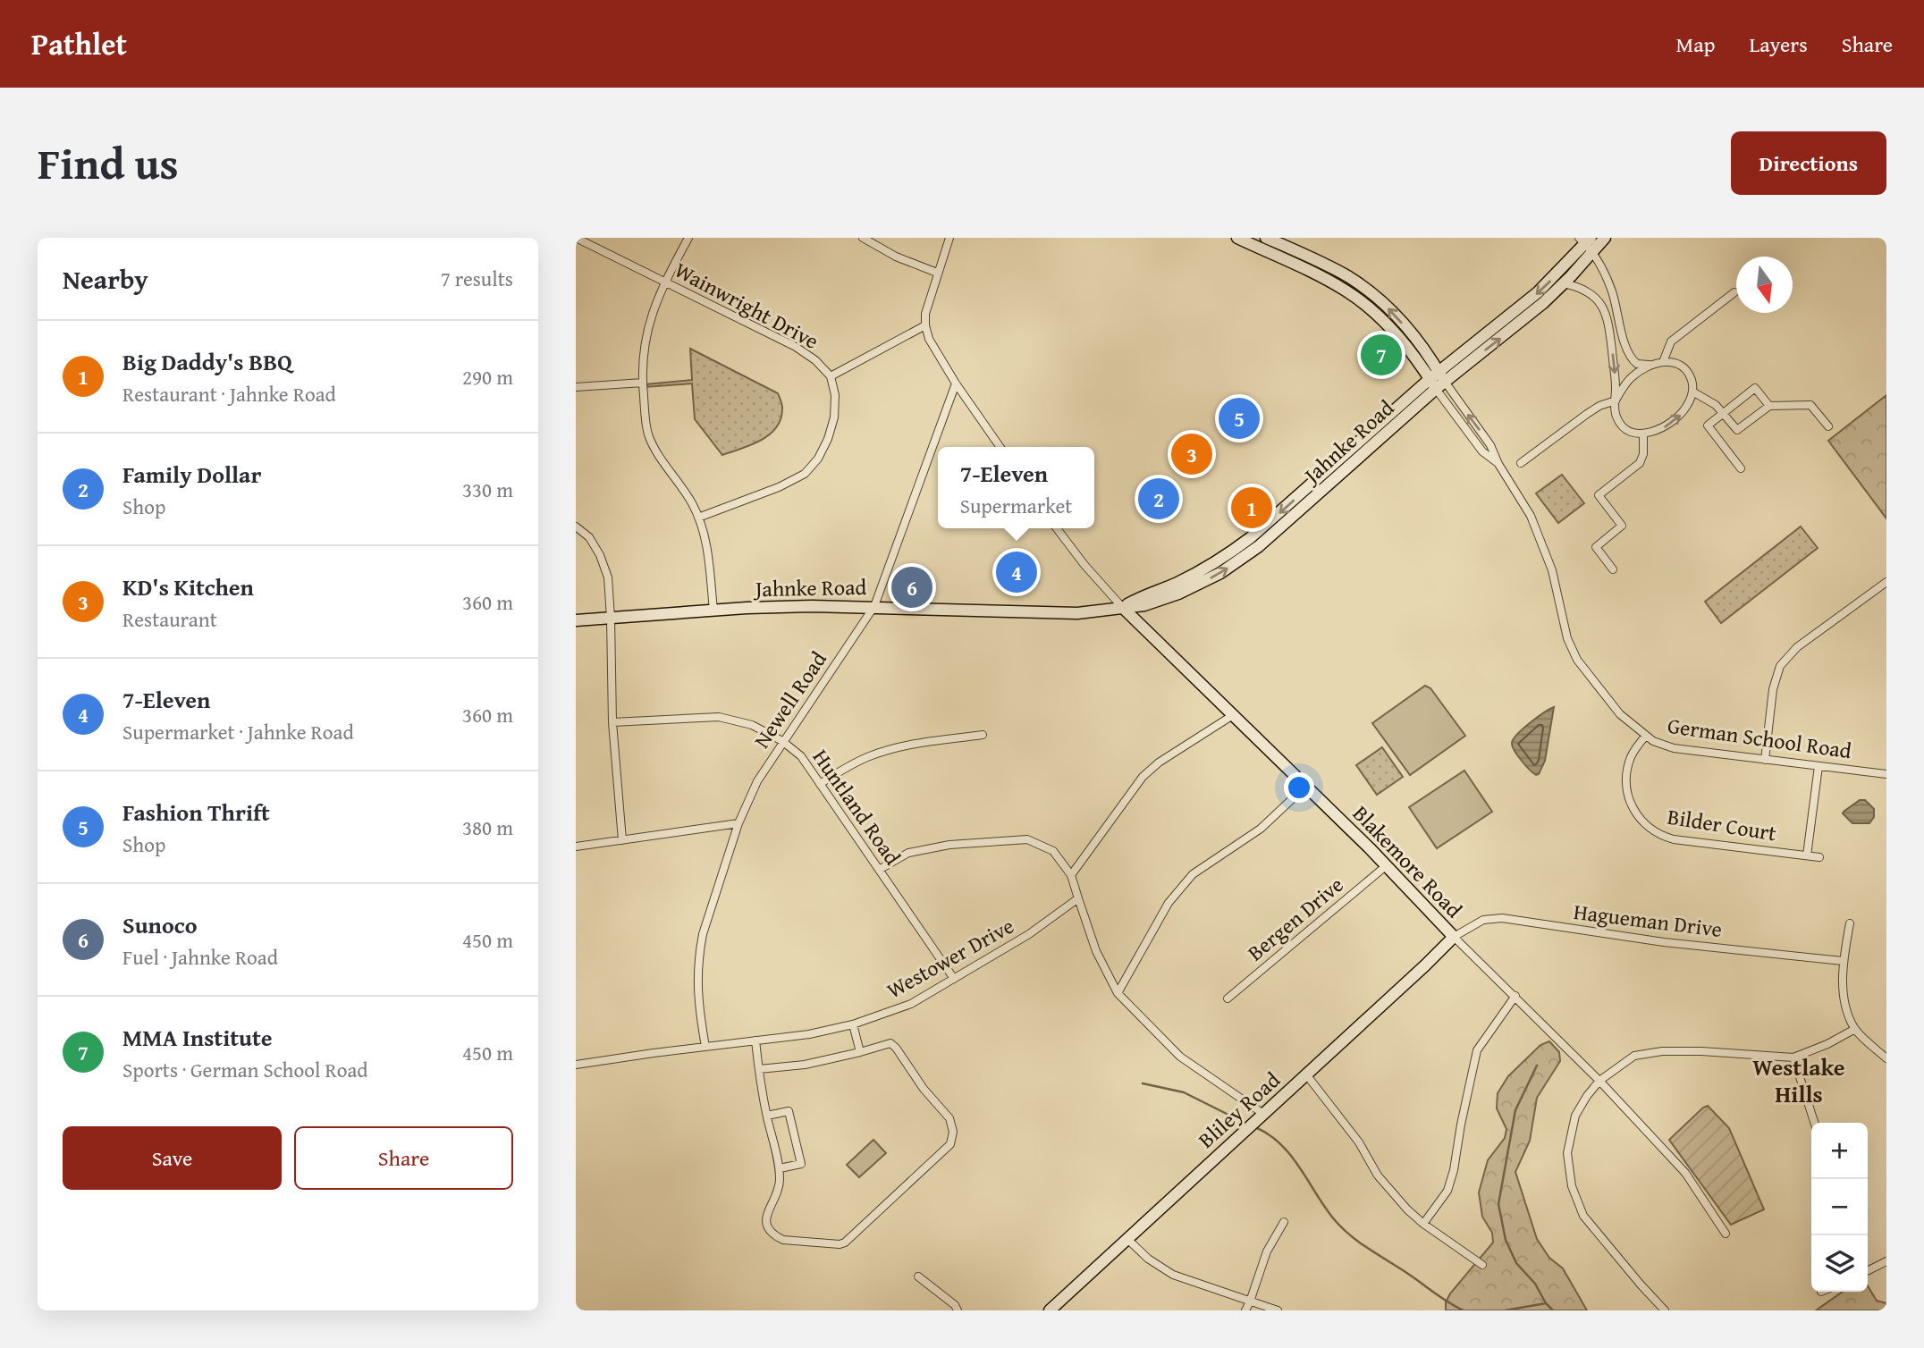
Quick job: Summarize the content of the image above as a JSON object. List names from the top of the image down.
{
  "streets": {
    "street": [
      "Wainwright Drive",
      "Jahnke Road",
      "Newell Road",
      "German School Road",
      "Huntland Road",
      "Bilder Court",
      "Blakemore Road",
      "Bergen Drive",
      "Hagueman Drive",
      "Westower Drive",
      "Bliley Road"
    ]
  },
  "crossings": [
    ["Jahnke Road", "Newell Road"],
    ["Jahnke Road", "German School Road"],
    ["Jahnke Road", "Blakemore Road"],
    ["Newell Road", "Huntland Road"],
    ["Newell Road", "Westower Drive"],
    ["German School Road", "Bilder Court"],
    ["Huntland Road", "Westower Drive"],
    ["Blakemore Road", "Bergen Drive"],
    ["Blakemore Road", "Hagueman Drive"],
    ["Blakemore Road", "Bliley Road"],
    ["Hagueman Drive", "Bliley Road"]
  ],
  "districts": ["Westlake Hills"],
  "north": "bottom",
  "page": {
    "header": "Pathlet",
    "nav": ["Map", "Layers", "Share"],
    "title": "Find us",
    "buttons": [
      "Directions",
      ["Save", "Share"]
    ],
    "heading": ["Nearby", "7 results"],
    "list": [
      {
        "mark": "1",
        "name": "Big Daddy's BBQ",
        "note": "Restaurant · Jahnke Road",
        "value": "290 m"
      },
      {
        "mark": "2",
        "name": "Family Dollar",
        "note": "Shop",
        "value": "330 m"
      },
      {
        "mark": "3",
        "name": "KD's Kitchen",
        "note": "Restaurant",
        "value": "360 m"
      },
      {
        "mark": "4",
        "name": "7-Eleven",
        "note": "Supermarket · Jahnke Road",
        "value": "360 m"
      },
      {
        "mark": "5",
        "name": "Fashion Thrift",
        "note": "Shop",
        "value": "380 m"
      },
      {
        "mark": "6",
        "name": "Sunoco",
        "note": "Fuel · Jahnke Road",
        "value": "450 m"
      },
      {
        "mark": "7",
        "name": "MMA Institute",
        "note": "Sports · German School Road",
        "value": "450 m"
      }
    ],
    "pins": [
      "7",
      "5",
      "3",
      "2",
      "1",
      "4",
      "6"
    ],
    "popup": ["7-Eleven", "Supermarket"],
    "map_buttons": ["+", "−"]
  }
}
